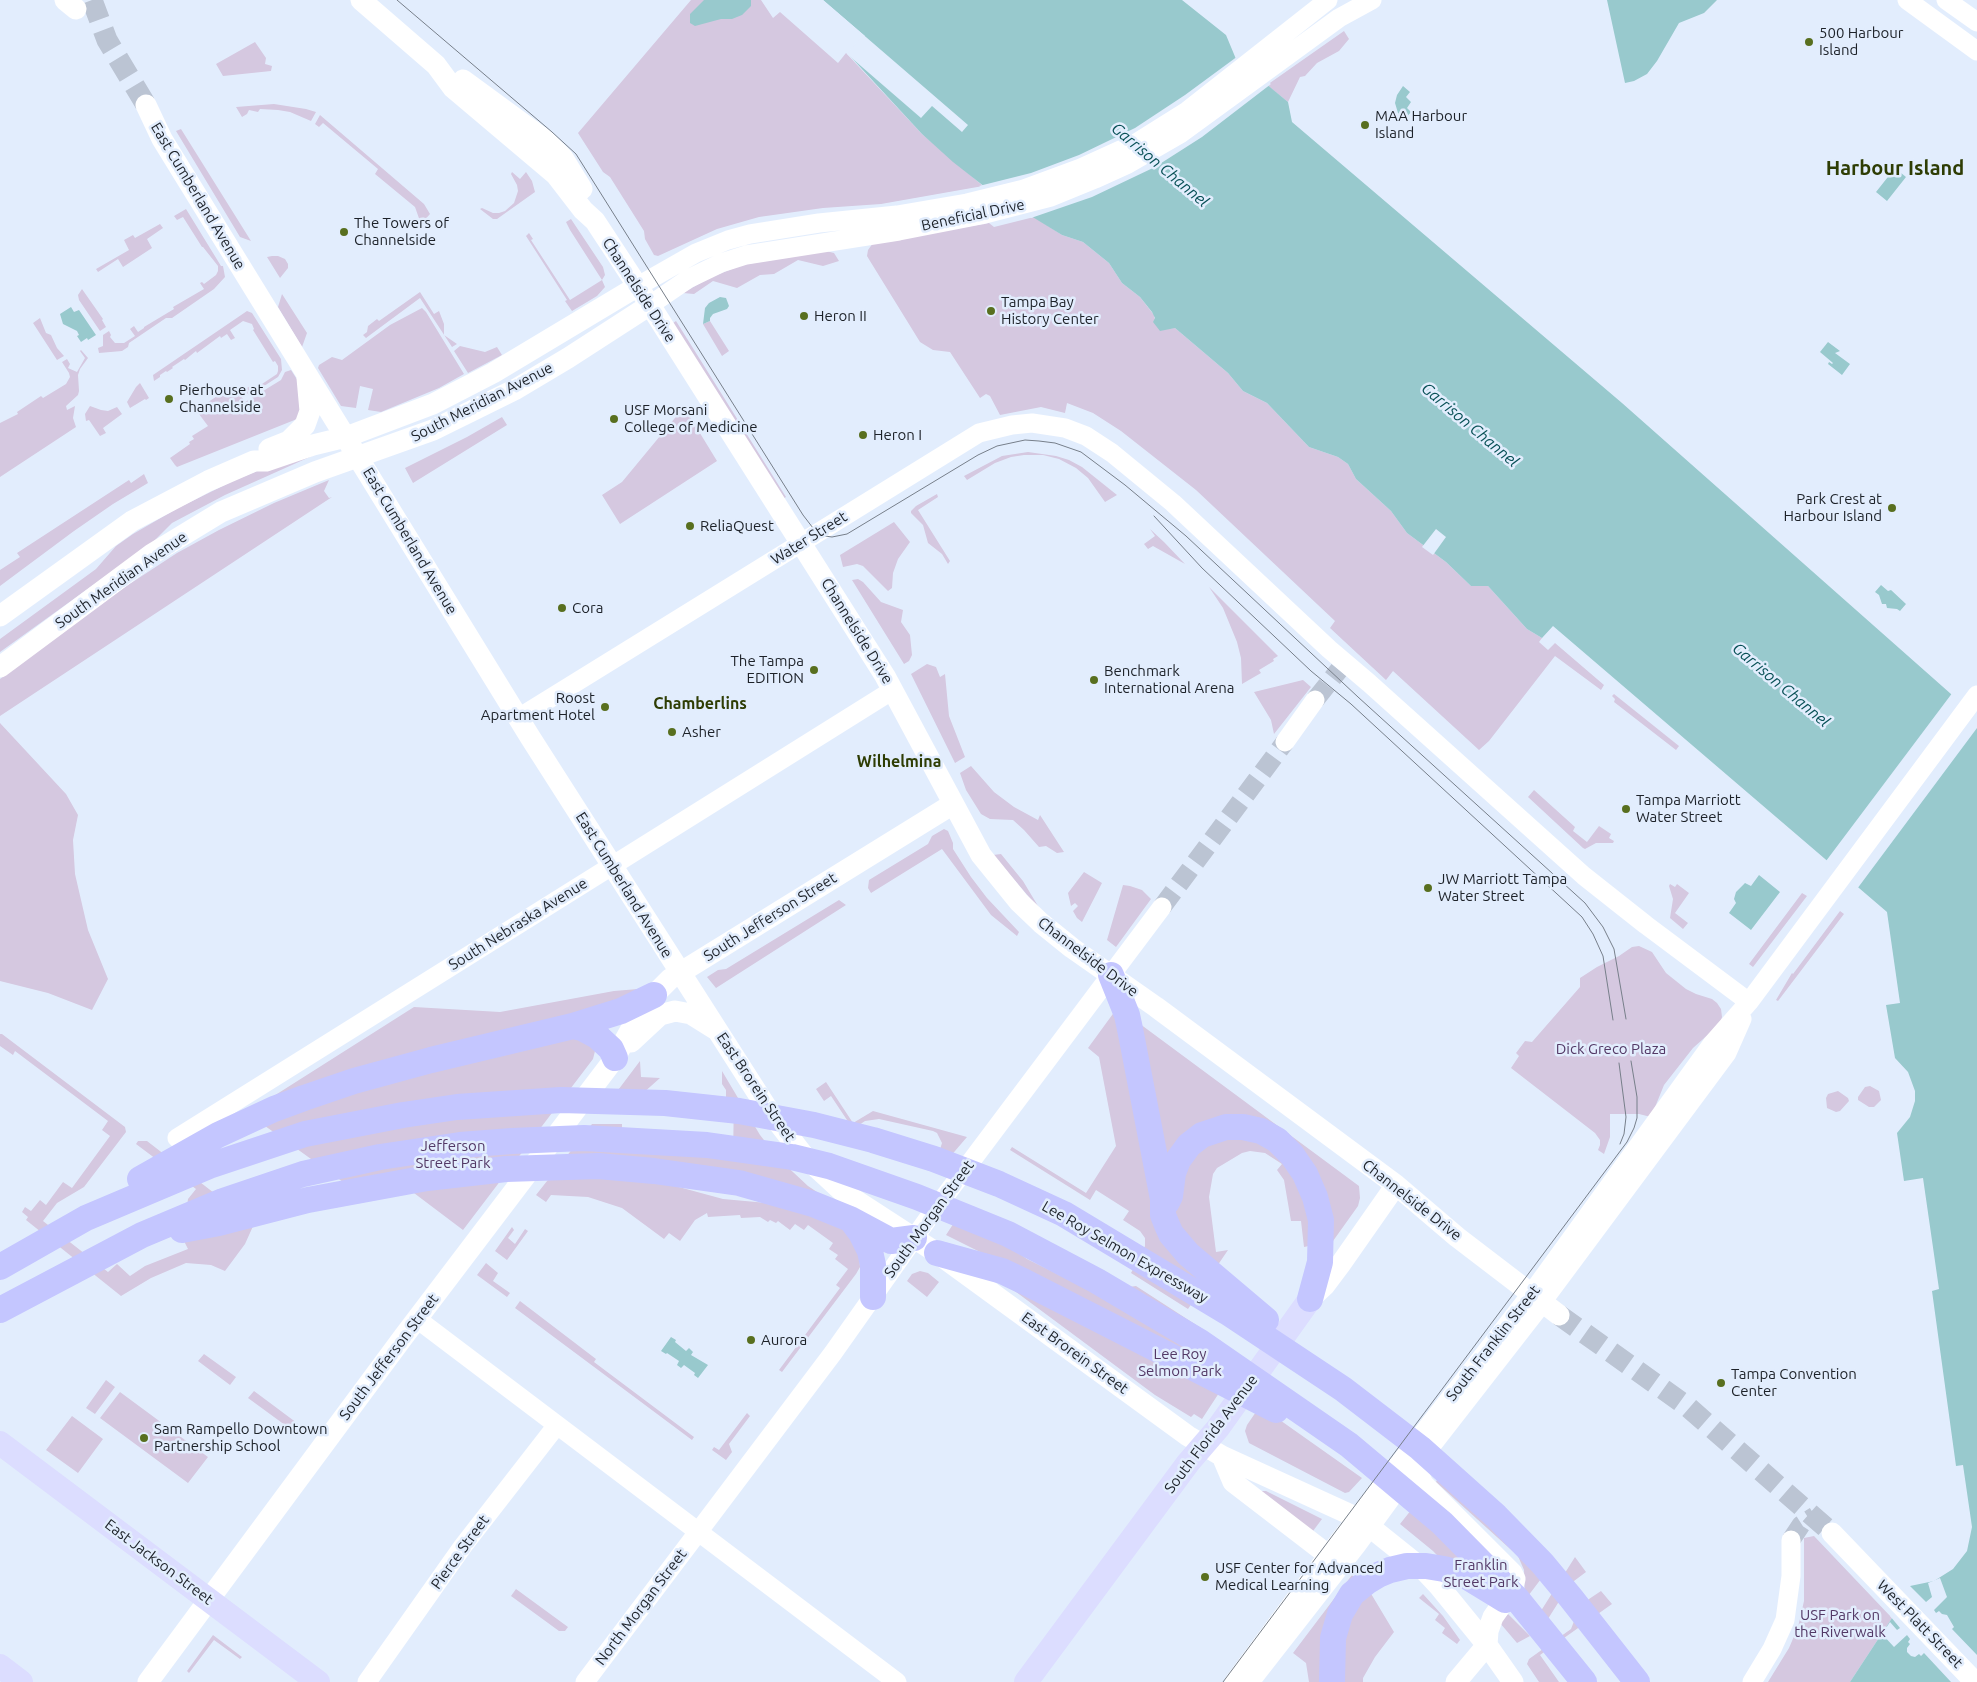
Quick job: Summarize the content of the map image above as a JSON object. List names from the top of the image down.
{
  "streets": {
    "highway": ["Lee Roy Selmon Expressway"],
    "main road": [
      "East Cumberland Avenue",
      "Channelside Drive",
      "South Meridian Avenue",
      "South Jefferson Street",
      "East Brorein Street",
      "South Franklin Street",
      "South Florida Avenue",
      "East Jackson Street",
      "West Platt Street"
    ],
    "street": [
      "Beneficial Drive",
      "Water Street",
      "South Nebraska Avenue",
      "South Morgan Street",
      "Pierce Street",
      "North Morgan Street"
    ]
  },
  "crossings": [
    ["East Cumberland Avenue", "South Meridian Avenue"],
    ["East Cumberland Avenue", "Water Street"],
    ["East Cumberland Avenue", "South Jefferson Street"],
    ["East Cumberland Avenue", "South Nebraska Avenue"],
    ["East Cumberland Avenue", "East Brorein Street"],
    ["Beneficial Drive", "Channelside Drive"],
    ["Beneficial Drive", "South Meridian Avenue"],
    ["Channelside Drive", "South Meridian Avenue"],
    ["Channelside Drive", "Water Street"],
    ["Channelside Drive", "South Jefferson Street"],
    ["Channelside Drive", "South Nebraska Avenue"],
    ["Channelside Drive", "South Morgan Street"],
    ["Channelside Drive", "South Franklin Street"],
    ["Channelside Drive", "South Florida Avenue"],
    ["Water Street", "South Franklin Street"],
    ["South Jefferson Street", "East Brorein Street"],
    ["South Jefferson Street", "East Jackson Street"],
    ["East Brorein Street", "South Morgan Street"],
    ["East Brorein Street", "South Franklin Street"],
    ["East Brorein Street", "South Florida Avenue"],
    ["South Morgan Street", "North Morgan Street"]
  ],
  "districts": ["Harbour Island", "Chamberlins", "Wilhelmina"],
  "water": ["Garrison Channel"],
  "parks": [
    "Dick Greco Plaza",
    "Jefferson Street Park",
    "Lee Roy Selmon Park",
    "Franklin Street Park",
    "USF Park on the Riverwalk"
  ],
  "places": [
    "500 Harbour Island",
    "MAA Harbour Island",
    "The Towers of Channelside",
    "Tampa Bay History Center",
    "Heron II",
    "Pierhouse at Channelside",
    "USF Morsani College of Medicine",
    "Heron I",
    "Park Crest at Harbour Island",
    "ReliaQuest",
    "Cora",
    "The Tampa EDITION",
    "Benchmark International Arena",
    "Roost Apartment Hotel",
    "Asher",
    "Tampa Marriott Water Street",
    "JW Marriott Tampa Water Street",
    "Aurora",
    "Tampa Convention Center",
    "Sam Rampello Downtown Partnership School",
    "USF Center for Advanced Medical Learning"
  ]
}
